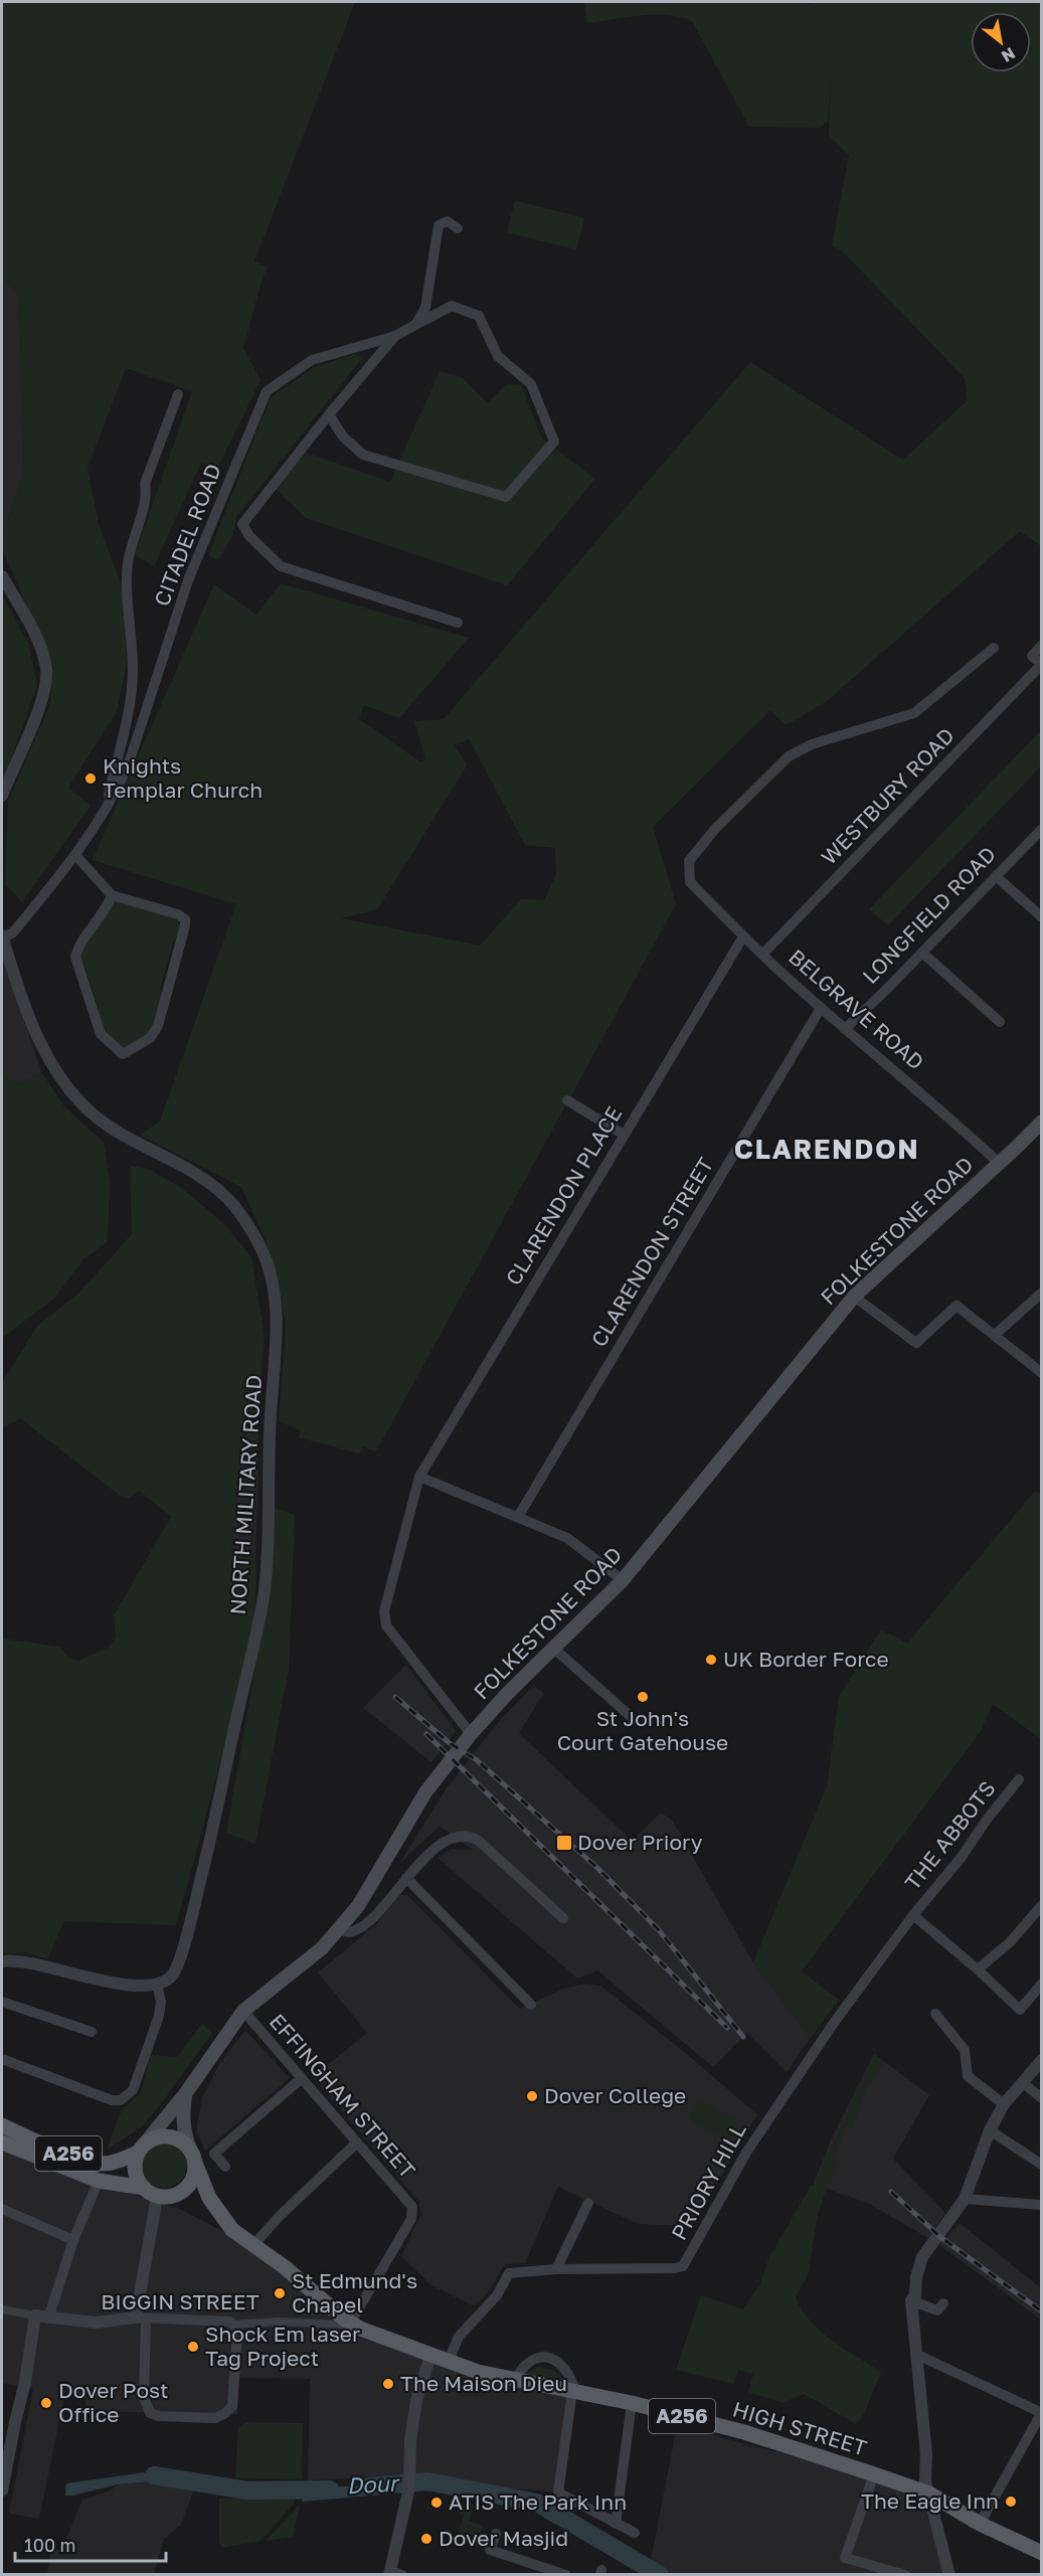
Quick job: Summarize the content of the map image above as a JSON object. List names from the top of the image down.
{
  "streets": {
    "main road": ["FOLKESTONE ROAD", "A256", "HIGH STREET"],
    "street": [
      "CITADEL ROAD",
      "WESTBURY ROAD",
      "LONGFIELD ROAD",
      "BELGRAVE ROAD",
      "CLARENDON PLACE",
      "CLARENDON STREET",
      "NORTH MILITARY ROAD",
      "THE ABBOTS",
      "EFFINGHAM STREET",
      "PRIORY HILL",
      "BIGGIN STREET"
    ]
  },
  "crossings": [
    ["CITADEL ROAD", "NORTH MILITARY ROAD"],
    ["WESTBURY ROAD", "BELGRAVE ROAD"],
    ["LONGFIELD ROAD", "BELGRAVE ROAD"],
    ["BELGRAVE ROAD", "CLARENDON PLACE"],
    ["BELGRAVE ROAD", "FOLKESTONE ROAD"],
    ["BELGRAVE ROAD", "CLARENDON STREET"],
    ["CLARENDON PLACE", "FOLKESTONE ROAD"],
    ["FOLKESTONE ROAD", "EFFINGHAM STREET"],
    ["FOLKESTONE ROAD", "A256"],
    ["THE ABBOTS", "PRIORY HILL"],
    ["EFFINGHAM STREET", "A256"],
    ["EFFINGHAM STREET", "BIGGIN STREET"],
    ["EFFINGHAM STREET", "HIGH STREET"],
    ["A256", "BIGGIN STREET"],
    ["A256", "HIGH STREET"],
    ["PRIORY HILL", "HIGH STREET"],
    ["BIGGIN STREET", "HIGH STREET"]
  ],
  "districts": ["CLARENDON"],
  "water": ["Dour"],
  "places": {
    "other": [
      "Knights Templar Church",
      "UK Border Force",
      "St John's Court Gatehouse",
      "Dover College",
      "St Edmund's Chapel",
      "Shock Em laser Tag Project",
      "The Maison Dieu",
      "Dover Post Office",
      "The Eagle Inn",
      "ATIS The Park Inn",
      "Dover Masjid"
    ],
    "transit": ["Dover Priory"]
  },
  "scale_bar": "100 m",
  "north": "bottom right"
}
